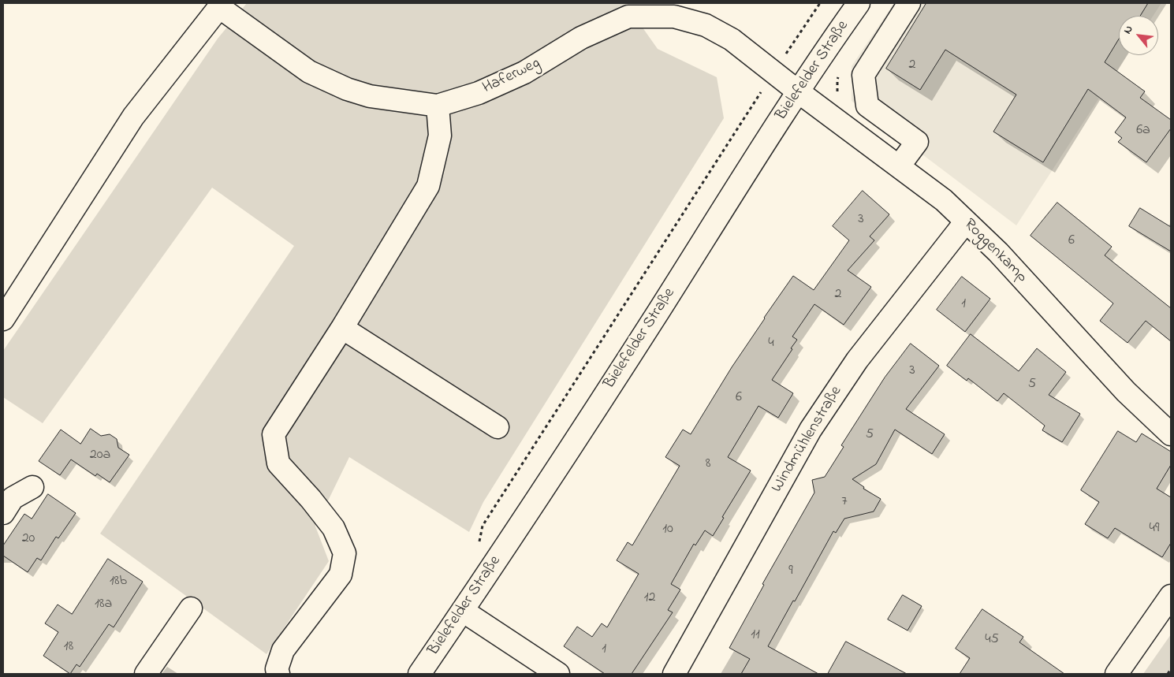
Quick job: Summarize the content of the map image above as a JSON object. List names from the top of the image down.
{
  "streets": {
    "street": [
      "Bielefelder Straße",
      "Haferweg",
      "Roggenkamp",
      "Windmühlenstraße"
    ]
  },
  "crossings": [
    ["Bielefelder Straße", "Haferweg"],
    ["Bielefelder Straße", "Roggenkamp"],
    ["Haferweg", "Roggenkamp"],
    ["Roggenkamp", "Windmühlenstraße"]
  ],
  "house_numbers": [
    "2",
    "6a",
    "3",
    "6",
    "2",
    "1",
    "4",
    "3",
    "5",
    "6",
    "5",
    "20a",
    "8",
    "7",
    "49",
    "10",
    "20",
    "9",
    "18b",
    "12",
    "18a",
    "11",
    "45",
    "18",
    "1"
  ],
  "north": "top left"
}
